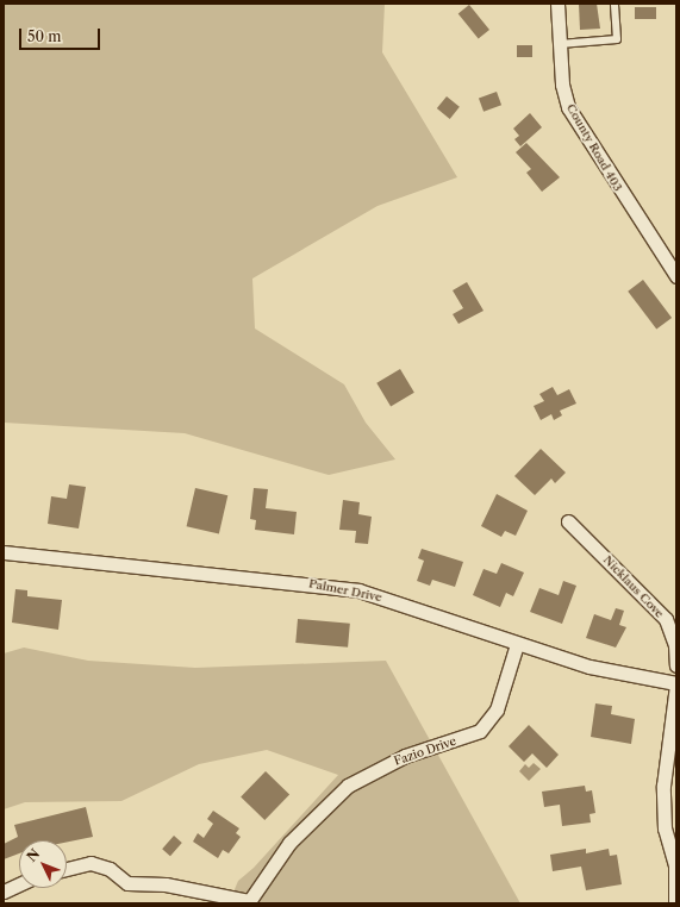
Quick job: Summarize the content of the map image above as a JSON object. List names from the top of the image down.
{
  "streets": {
    "street": [
      "County Road 403",
      "Nicklaus Cove",
      "Palmer Drive",
      "Fazio Drive"
    ]
  },
  "crossings": [
    ["Palmer Drive", "Fazio Drive"]
  ],
  "scale_bar": "50 m",
  "north": "top left"
}
